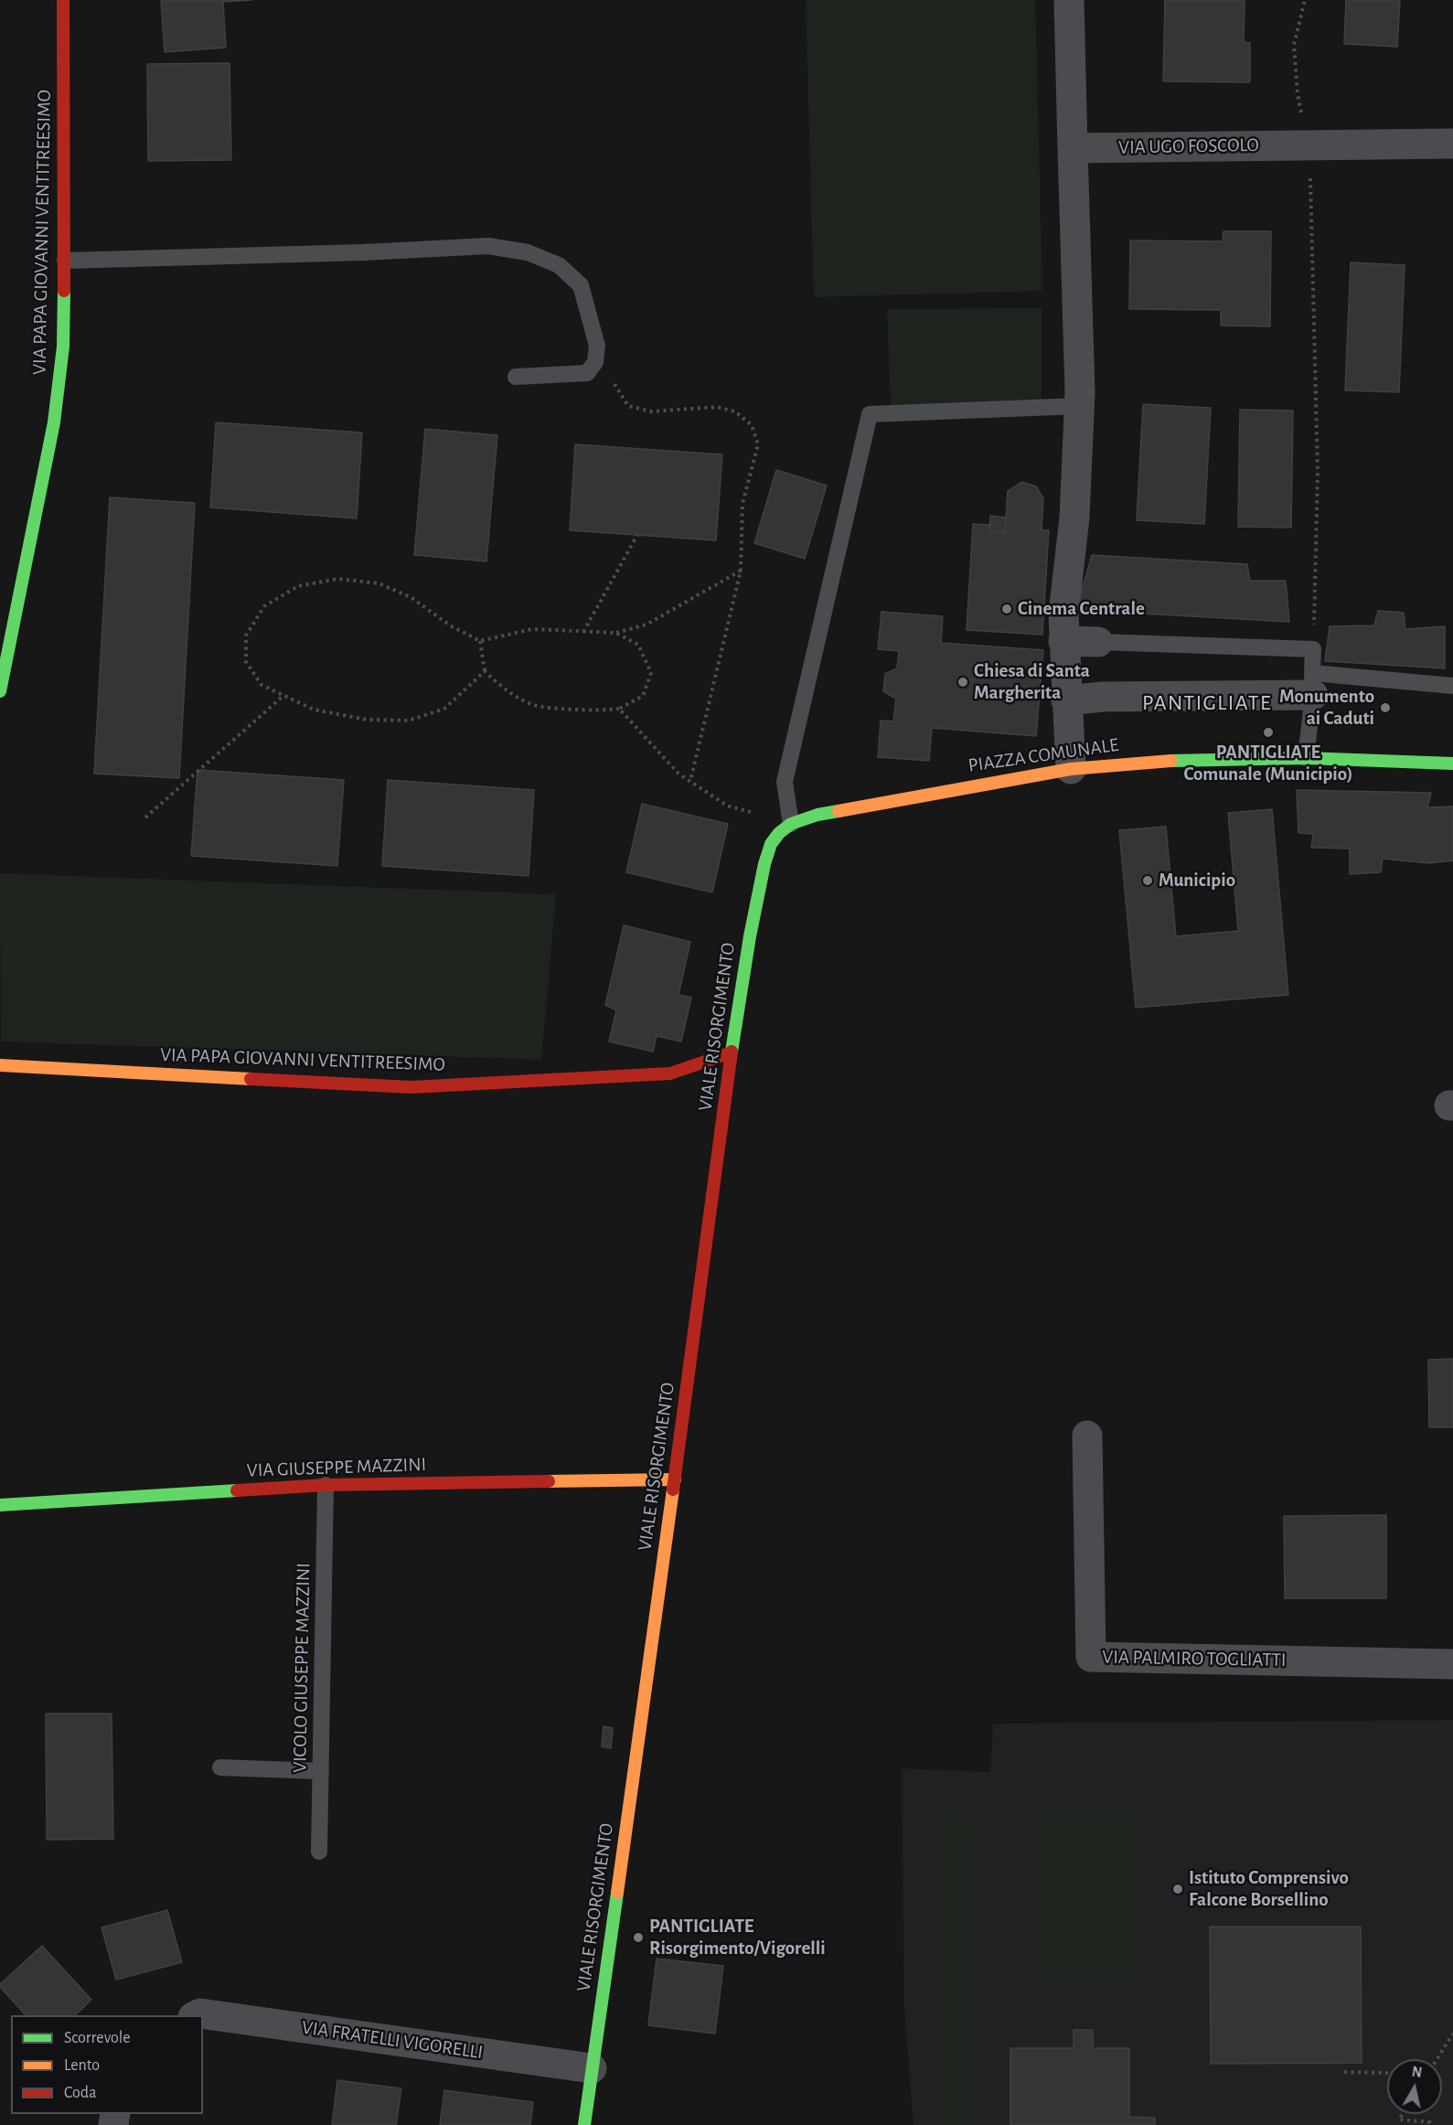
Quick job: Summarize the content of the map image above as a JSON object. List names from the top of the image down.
{
  "streets": {
    "street": [
      "VIA UGO FOSCOLO",
      "VIA PAPA GIOVANNI VENTITREESIMO",
      "PIAZZA COMUNALE",
      "VIALE RISORGIMENTO",
      "VIA GIUSEPPE MAZZINI",
      "VIA PALMIRO TOGLIATTI",
      "VIA FRATELLI VIGORELLI"
    ],
    "lane": ["VICOLO GIUSEPPE MAZZINI"]
  },
  "crossings": [
    ["VIA PAPA GIOVANNI VENTITREESIMO", "VIALE RISORGIMENTO"],
    ["PIAZZA COMUNALE", "VIALE RISORGIMENTO"],
    ["VIALE RISORGIMENTO", "VIA GIUSEPPE MAZZINI"],
    ["VIALE RISORGIMENTO", "VIA FRATELLI VIGORELLI"],
    ["VIA GIUSEPPE MAZZINI", "VICOLO GIUSEPPE MAZZINI"]
  ],
  "districts": ["PANTIGLIATE"],
  "places": [
    "Cinema Centrale",
    "Chiesa di Santa Margherita",
    "Monumento ai Caduti",
    "PANTIGLIATE Comunale (Municipio)",
    "Municipio",
    "Istituto Comprensivo Falcone Borsellino",
    "PANTIGLIATE Risorgimento/Vigorelli"
  ],
  "legend": ["Scorrevole", "Lento", "Coda"],
  "north": "top"
}
